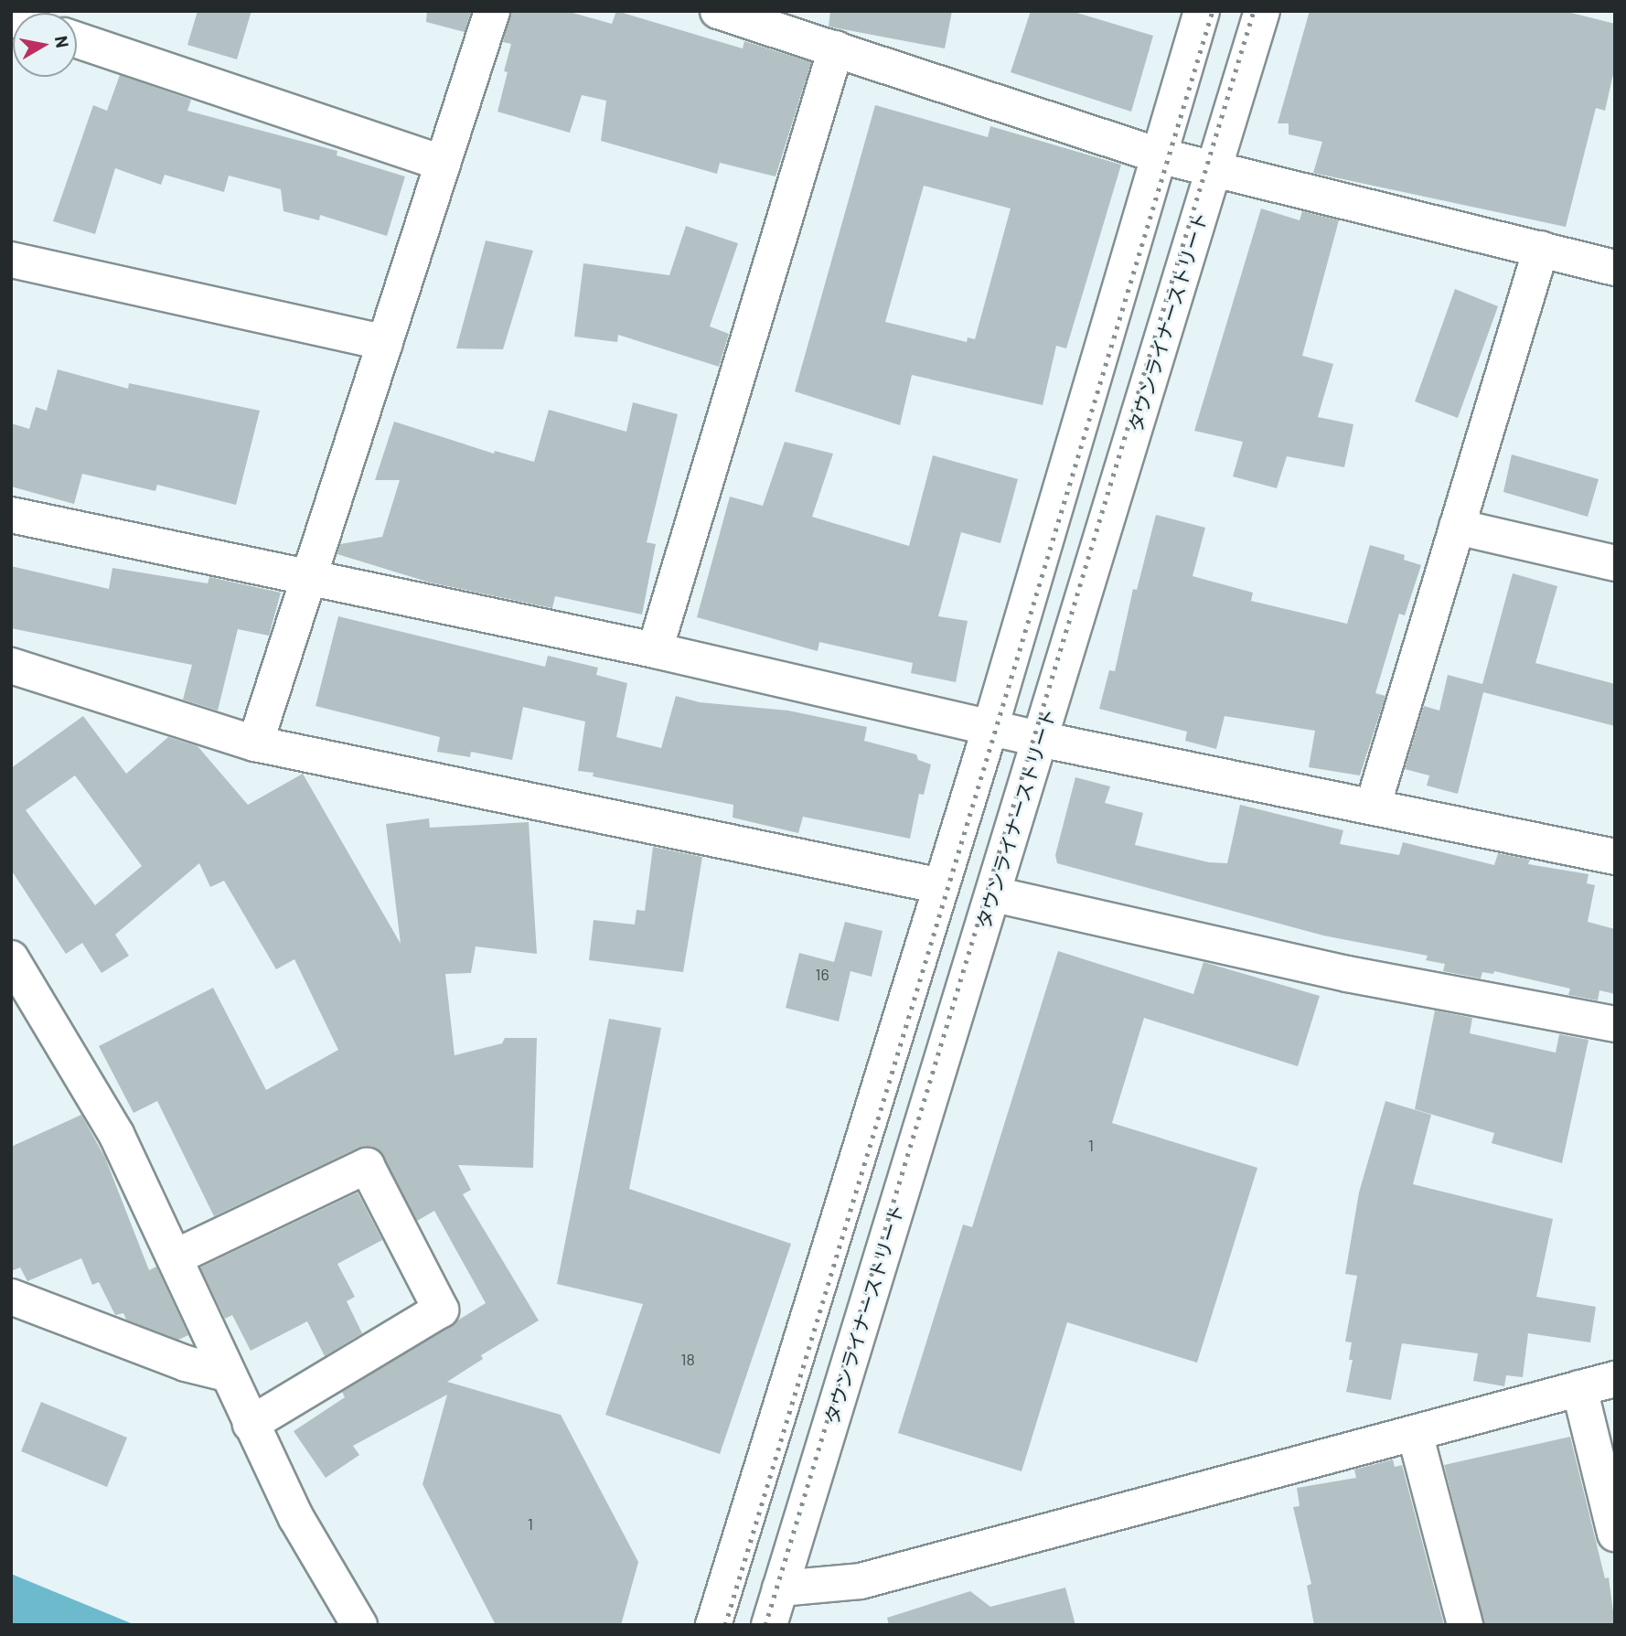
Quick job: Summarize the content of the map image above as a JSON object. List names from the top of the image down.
{
  "streets": {
    "street": ["タウンライナーストリート"]
  },
  "house_numbers": [
    "16",
    "1",
    "18",
    "1"
  ],
  "north": "right"
}
